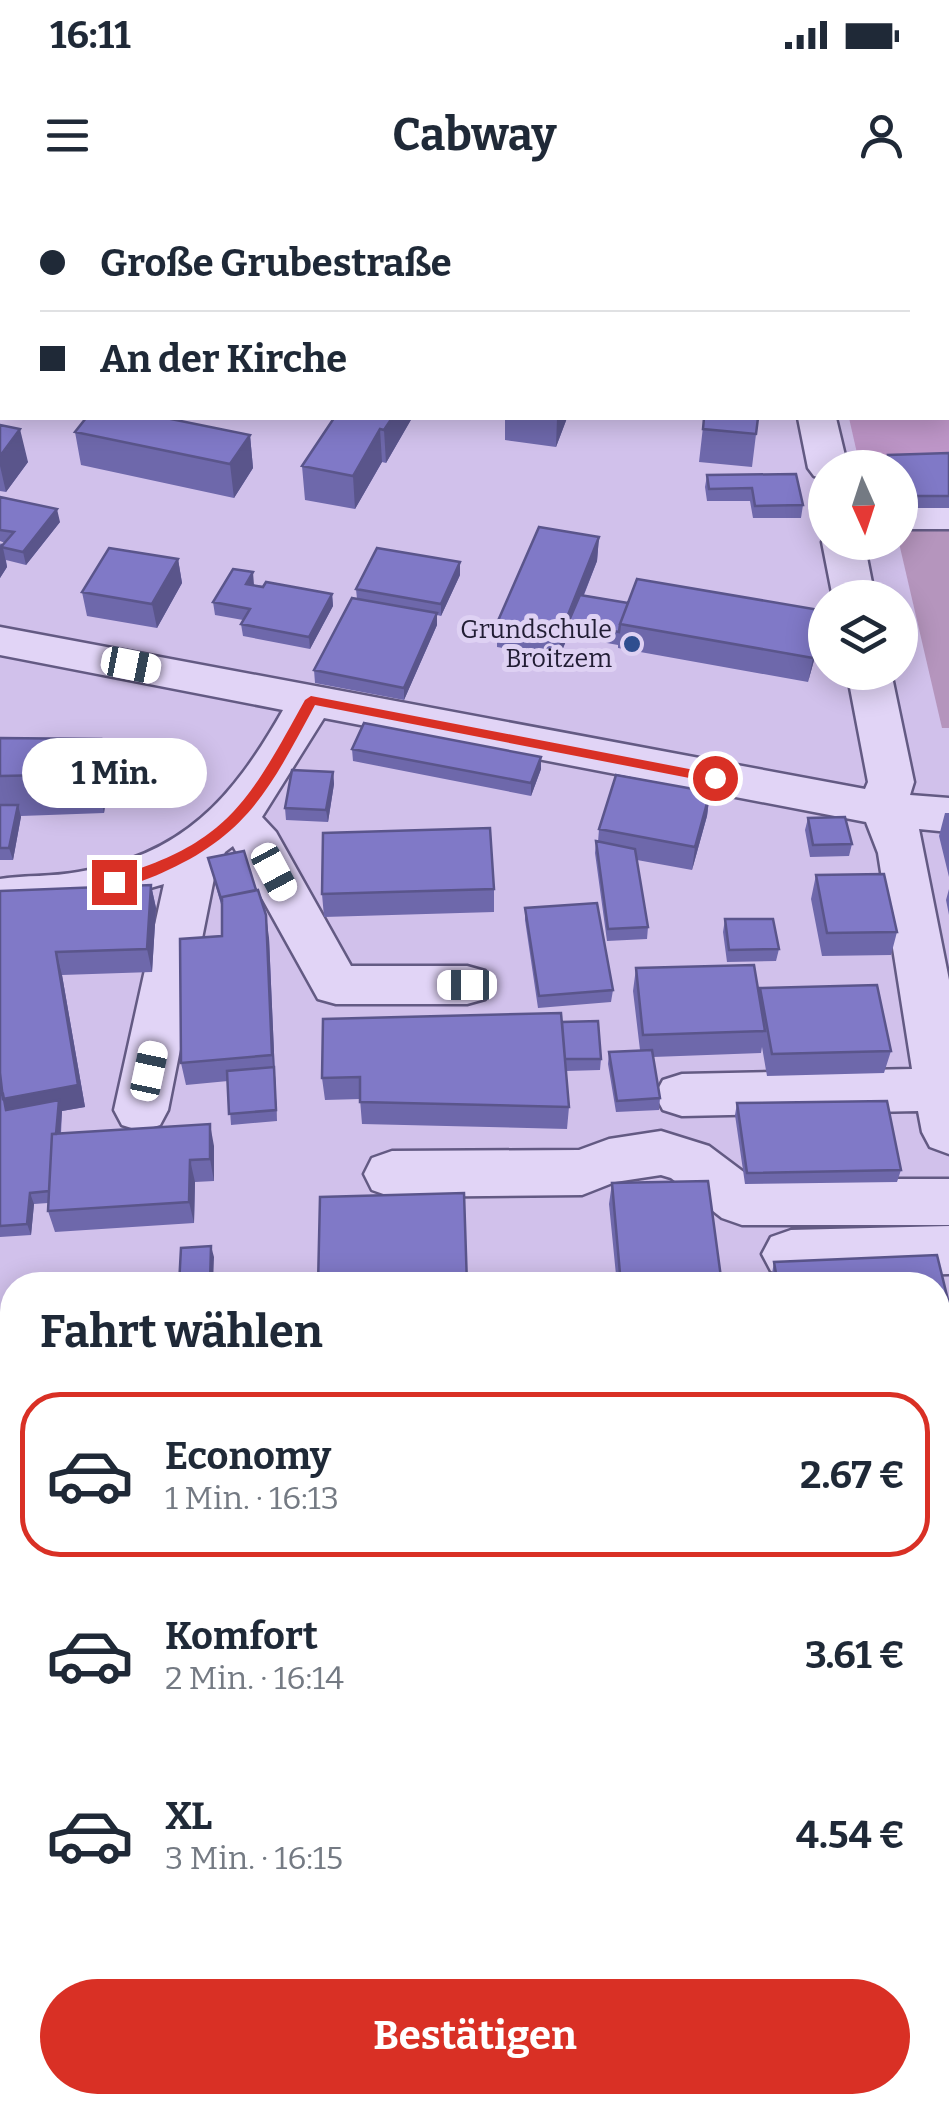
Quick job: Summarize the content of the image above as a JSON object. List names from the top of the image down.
{
  "places": ["Grundschule Broitzem"],
  "north": "bottom",
  "page": {
    "status": "16:11",
    "header": "Cabway",
    "banner": ["Große Grubestraße", "An der Kirche"],
    "bubble": "1 Min.",
    "heading": "Fahrt wählen",
    "list": [
      {
        "name": "Economy",
        "note": "1 Min. · 16:13",
        "value": "2.67 €"
      },
      {
        "name": "Komfort",
        "note": "2 Min. · 16:14",
        "value": "3.61 €"
      },
      {
        "name": "XL",
        "note": "3 Min. · 16:15",
        "value": "4.54 €"
      }
    ],
    "buttons": "Bestätigen"
  }
}
